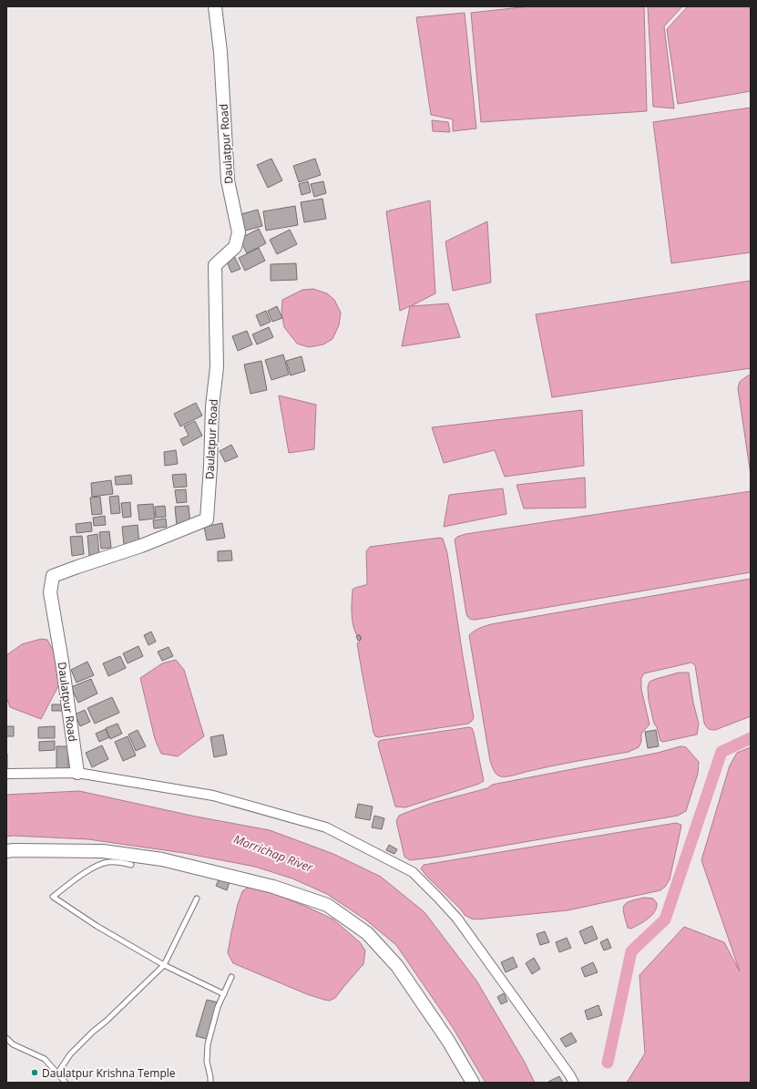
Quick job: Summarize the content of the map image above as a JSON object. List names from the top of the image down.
{
  "streets": {
    "street": ["Daulatpur Road"]
  },
  "water": ["Morrichap River"],
  "places": ["Daulatpur Krishna Temple"]
}
